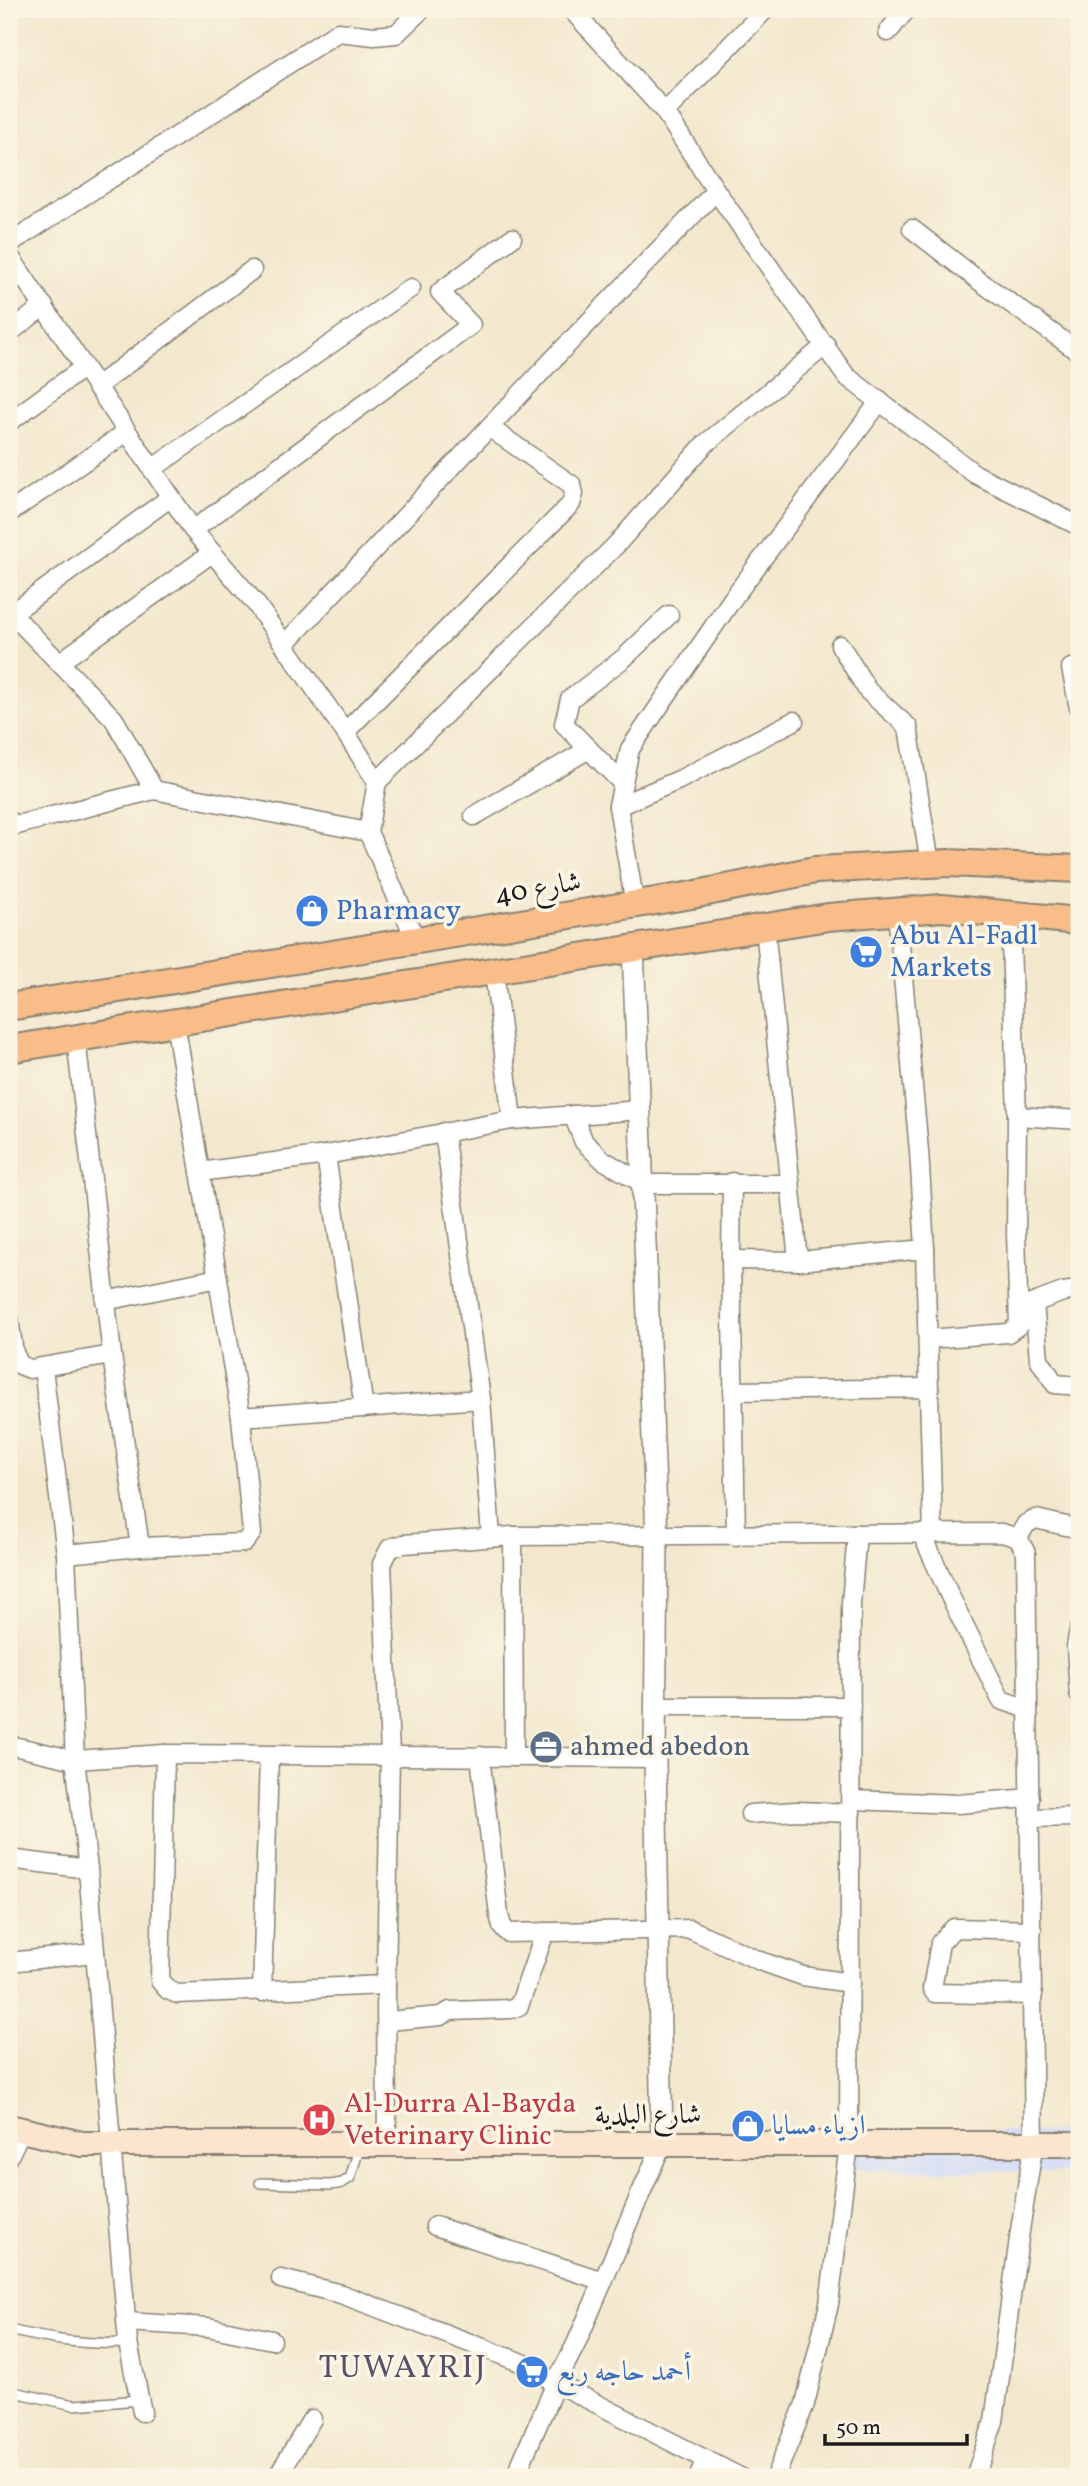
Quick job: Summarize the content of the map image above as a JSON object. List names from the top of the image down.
{
  "streets": {
    "main road": ["شارع 40", "شارع البلدية"]
  },
  "districts": ["TUWAYRIJ"],
  "places": {
    "shop": ["Pharmacy", "ازياء مسايا"],
    "supermarket": ["Abu Al-Fadl Markets", "أحمد حاجه ربع"],
    "office": ["ahmed abedon"],
    "hospital": ["Al-Durra Al-Bayda Veterinary Clinic"]
  },
  "scale_bar": "50 m"
}
